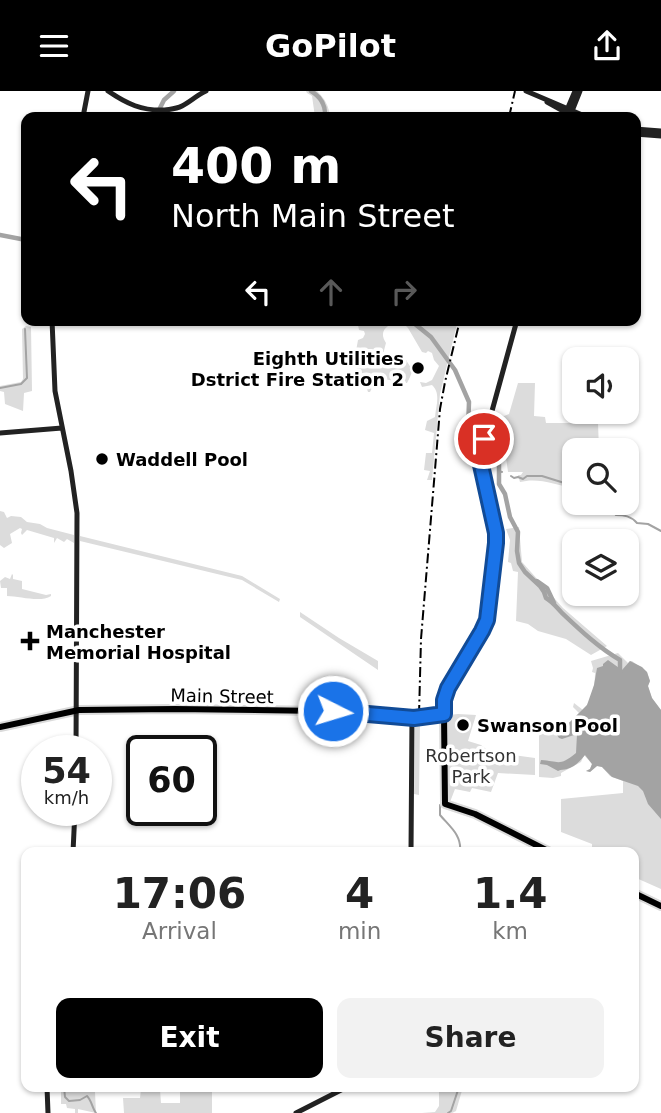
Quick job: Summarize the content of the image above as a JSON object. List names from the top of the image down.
{
  "streets": {
    "main road": ["Main Street"]
  },
  "parks": ["Robertson Park"],
  "places": {
    "other": ["Eighth Utilities Dstrict Fire Station 2", "Waddell Pool", "Swanson Pool"],
    "health": ["Manchester Memorial Hospital"]
  },
  "page": {
    "header": "GoPilot",
    "turn": ["400 m", "North Main Street"],
    "speed": "54 km/h",
    "limit": "60",
    "eta": [
      "17:06",
      "Arrival",
      "4",
      "min",
      "1.4",
      "km"
    ],
    "buttons": ["Exit", "Share"]
  }
}
